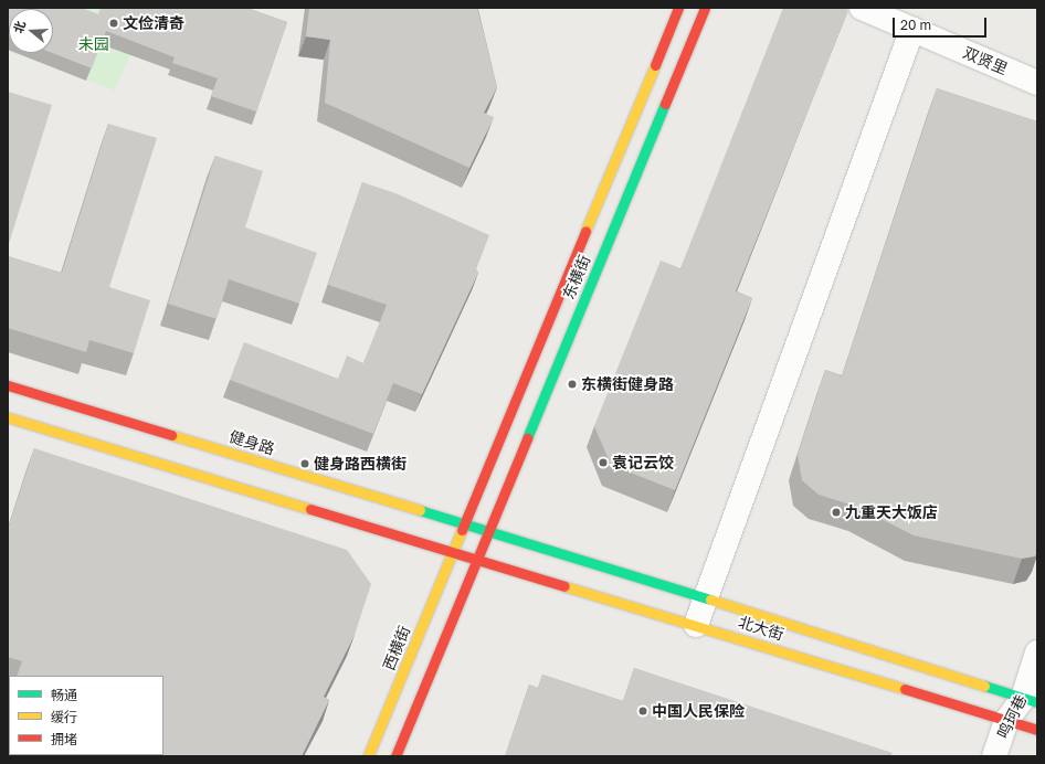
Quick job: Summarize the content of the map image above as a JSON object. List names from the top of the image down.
{
  "streets": {
    "main road": [
      "东横街",
      "健身路",
      "北大街",
      "西横街"
    ],
    "street": ["双贤里", "鸣珂巷"]
  },
  "crossings": [
    ["东横街", "健身路"],
    ["东横街", "北大街"],
    ["东横街", "西横街"],
    ["健身路", "北大街"],
    ["北大街", "鸣珂巷"]
  ],
  "parks": ["未园"],
  "places": [
    "文俭清奇",
    "东横街健身路",
    "袁记云饺",
    "健身路西横街",
    "九重天大饭店",
    "中国人民保险"
  ],
  "legend": ["畅通", "缓行", "拥堵"],
  "scale_bar": "20 m",
  "north": "left"
}
